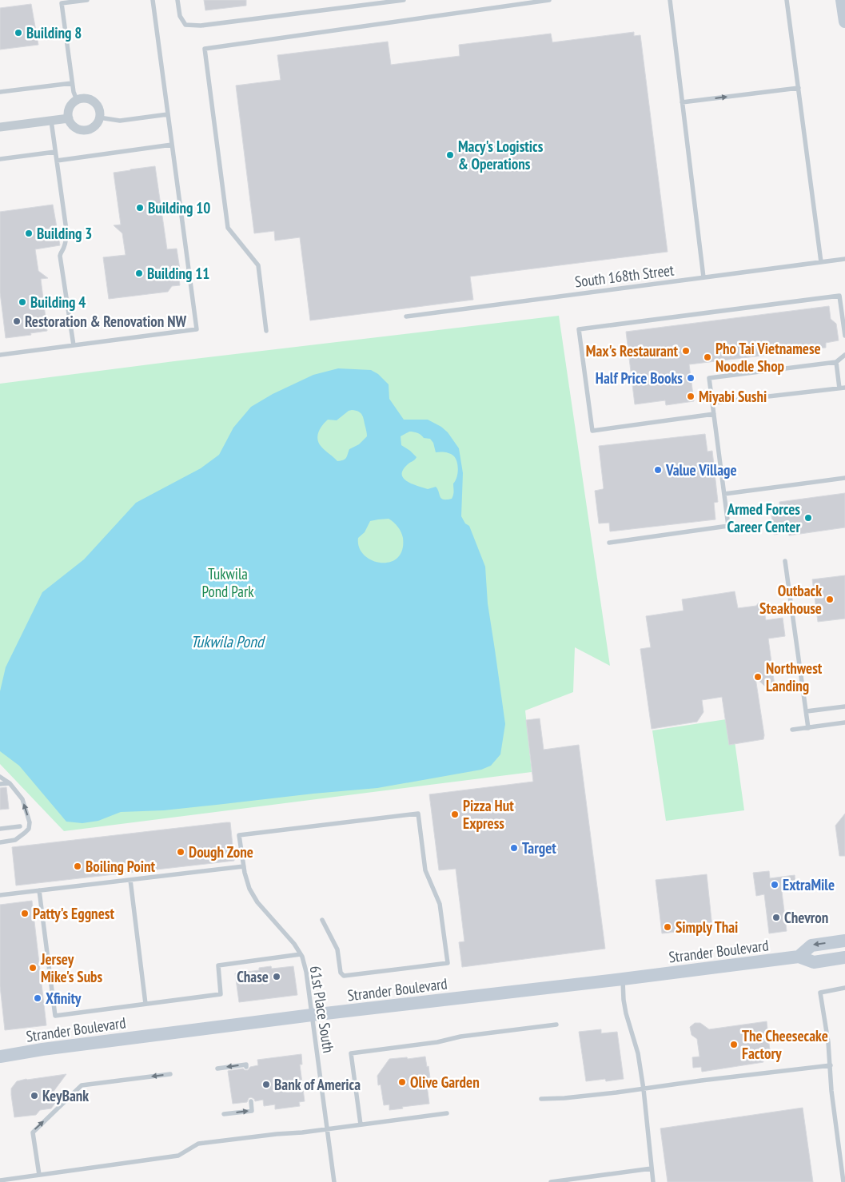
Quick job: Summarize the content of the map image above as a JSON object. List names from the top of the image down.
{
  "streets": {
    "main road": ["Strander Boulevard"],
    "lane": ["South 168th Street", "61st Place South"]
  },
  "crossings": [
    ["Strander Boulevard", "61st Place South"]
  ],
  "water": ["Tukwila Pond"],
  "parks": ["Tukwila Pond Park"],
  "places": [
    "Building 8",
    "Macy's Logistics & Operations",
    "Building 10",
    "Building 3",
    "Building 11",
    "Building 4",
    "Restoration & Renovation NW",
    "Max's Restaurant",
    "Pho Tai Vietnamese Noodle Shop",
    "Half Price Books",
    "Miyabi Sushi",
    "Value Village",
    "Armed Forces Career Center",
    "Outback Steakhouse",
    "Northwest Landing",
    "Pizza Hut Express",
    "Target",
    "Dough Zone",
    "Boiling Point",
    "ExtraMile",
    "Patty's Eggnest",
    "Chevron",
    "Simply Thai",
    "Jersey Mike's Subs",
    "Chase",
    "Xfinity",
    "The Cheesecake Factory",
    "Olive Garden",
    "Bank of America",
    "KeyBank"
  ]
}
